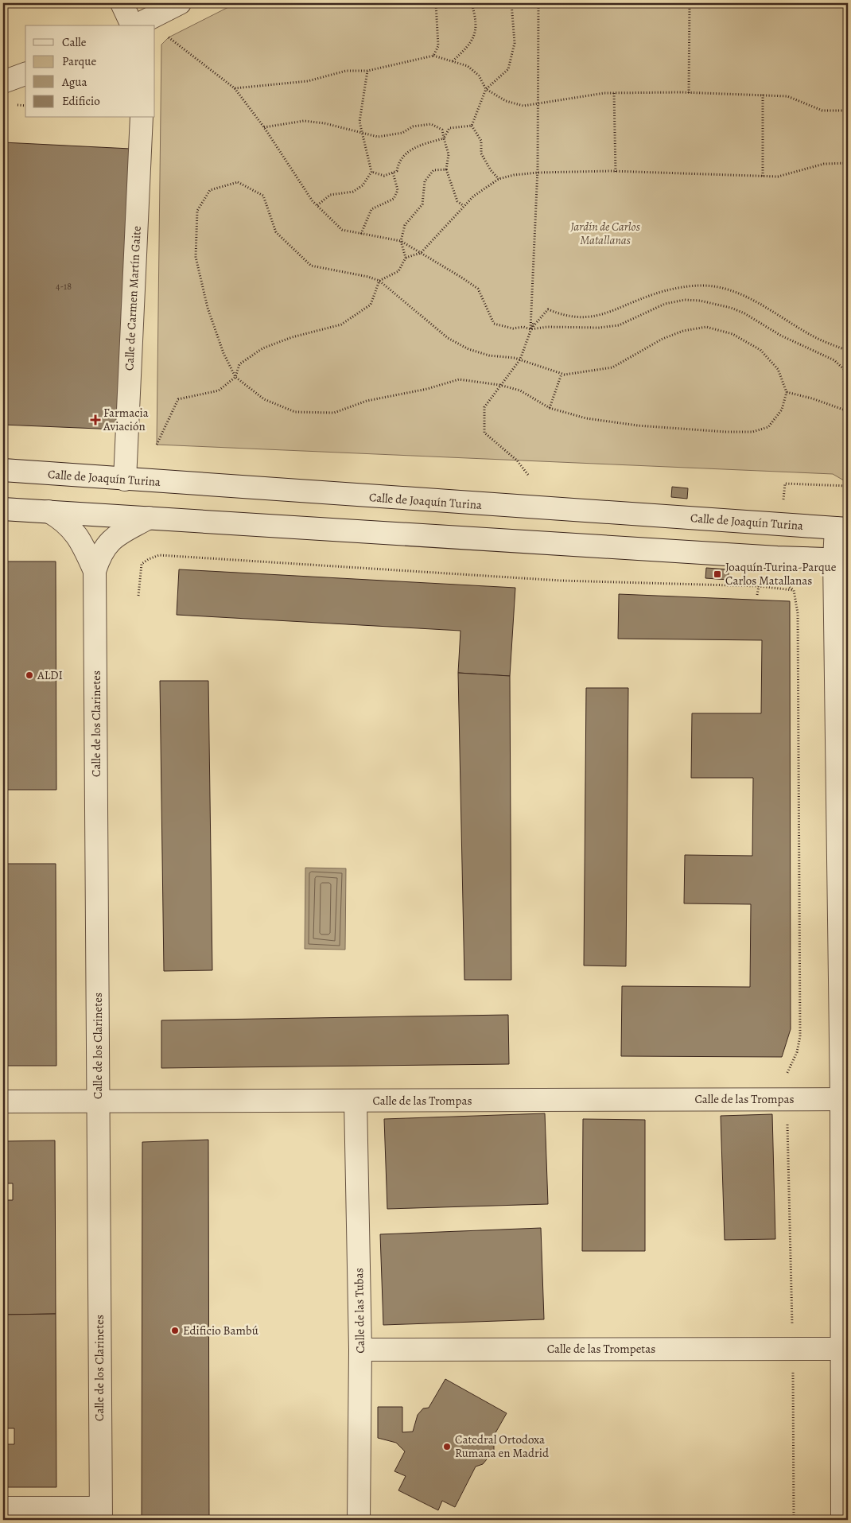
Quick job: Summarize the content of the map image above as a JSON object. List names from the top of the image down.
{
  "streets": {
    "street": [
      "Calle de Carmen Martín Gaite",
      "Calle de Joaquín Turina",
      "Calle de los Clarinetes",
      "Calle de las Trompas",
      "Calle de las Tubas",
      "Calle de las Trompetas"
    ]
  },
  "crossings": [
    ["Calle de Carmen Martín Gaite", "Calle de Joaquín Turina"],
    ["Calle de los Clarinetes", "Calle de las Trompas"],
    ["Calle de las Trompas", "Calle de las Tubas"],
    ["Calle de las Tubas", "Calle de las Trompetas"]
  ],
  "parks": ["Jardín de Carlos Matallanas"],
  "places": {
    "health": ["Farmacia Aviación"],
    "transit": ["Joaquín Turina-Parque Carlos Matallanas"],
    "other": ["ALDI", "Edificio Bambú", "Catedral Ortodoxa Rumana en Madrid"]
  },
  "house_numbers": ["4-18"],
  "legend": [
    "Calle",
    "Parque",
    "Agua",
    "Edificio"
  ]
}
